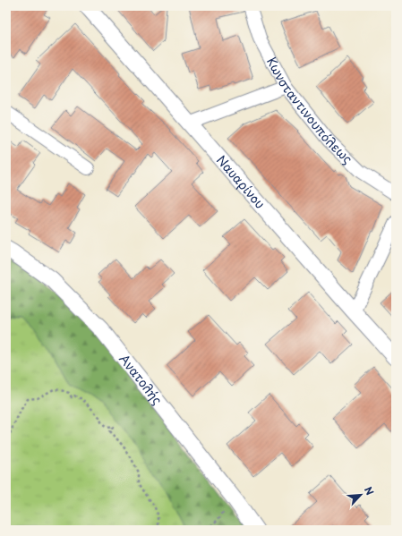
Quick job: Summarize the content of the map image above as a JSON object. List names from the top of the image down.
{
  "streets": {
    "street": ["Κωνσταντινουπόλεως", "Ναυαρίνου", "Ανατολής"]
  },
  "north": "top right"
}
